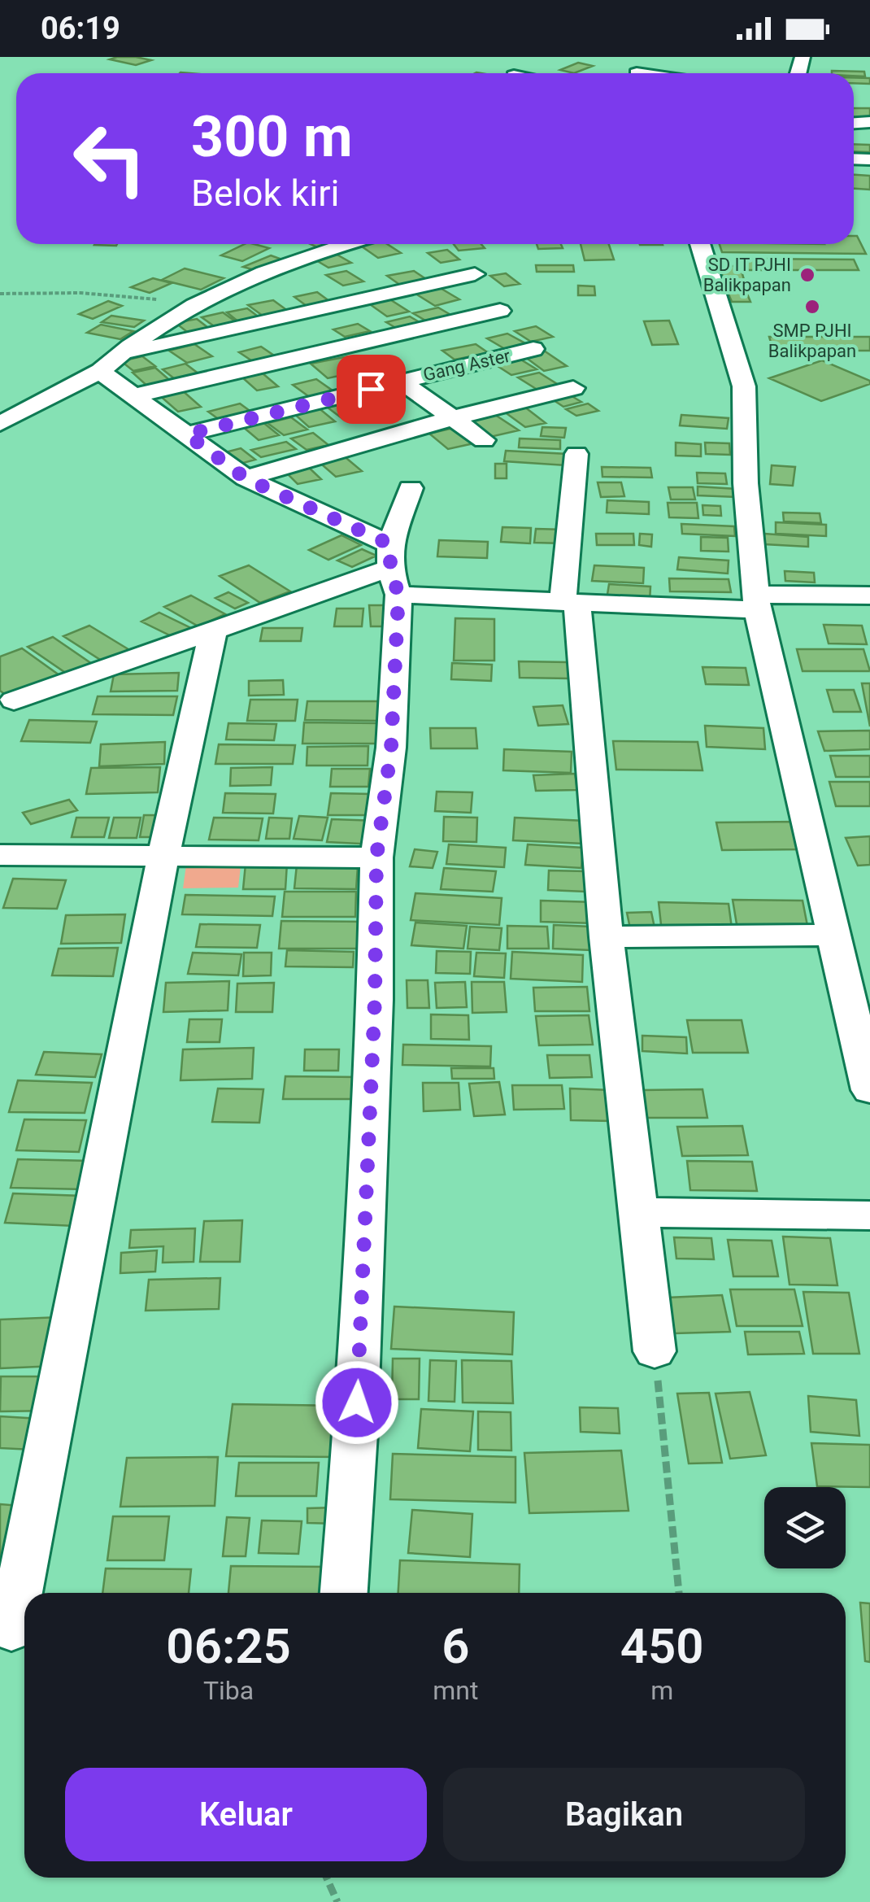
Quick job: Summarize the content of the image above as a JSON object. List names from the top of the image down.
{
  "streets": {
    "street": ["Gang Aster"]
  },
  "places": ["SD IT PJHI Balikpapan", "SMP PJHI Balikpapan"],
  "page": {
    "status": "06:19",
    "turn": ["300 m", "Belok kiri"],
    "eta": [
      "06:25",
      "Tiba",
      "6",
      "mnt",
      "450",
      "m"
    ],
    "buttons": ["Keluar", "Bagikan"]
  }
}
